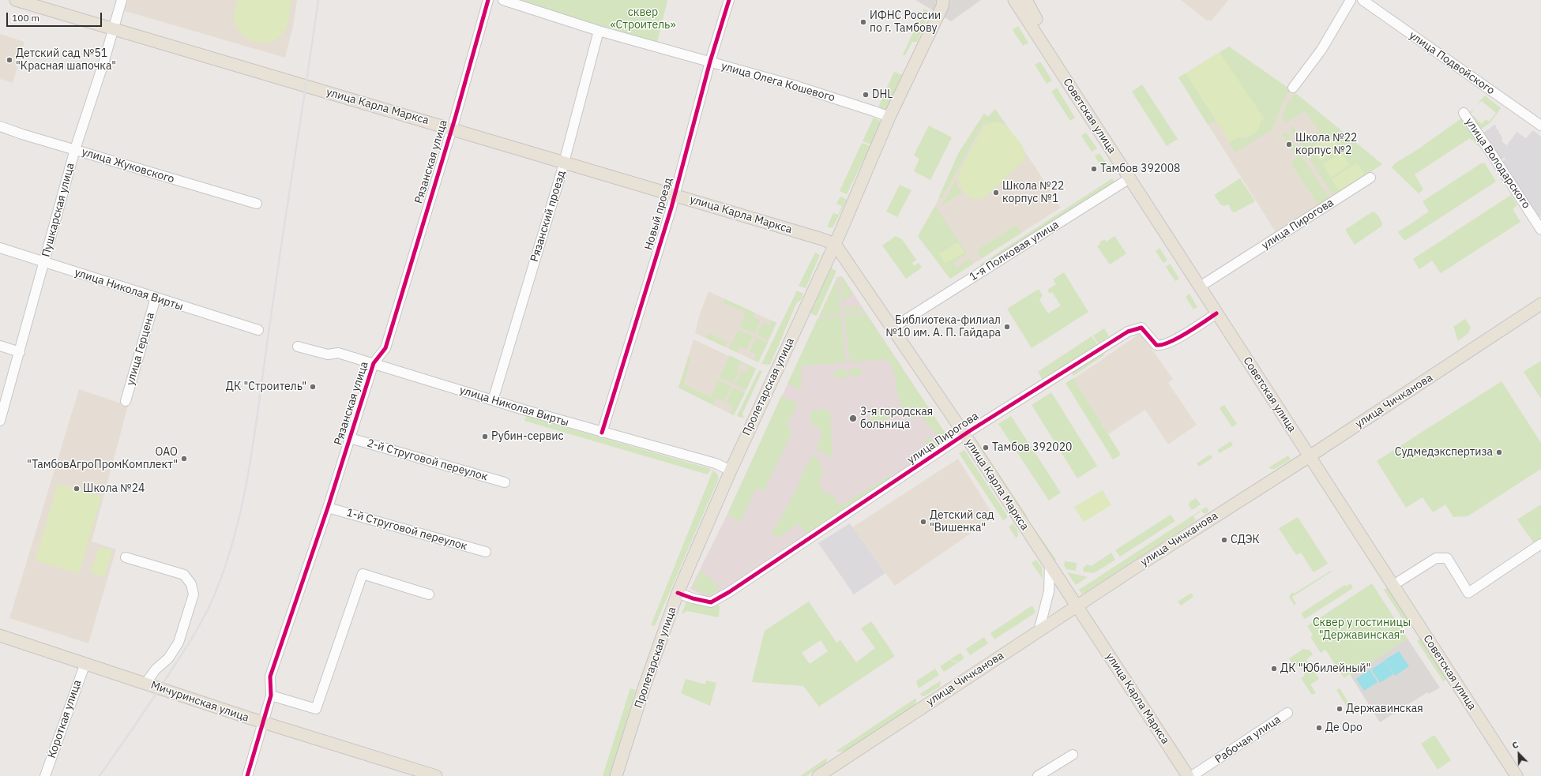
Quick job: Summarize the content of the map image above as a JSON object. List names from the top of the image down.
{
  "streets": {
    "main road": [
      "улица Карла Маркса",
      "Советская улица",
      "Пролетарская улица",
      "улица Чичканова",
      "Мичуринская улица"
    ],
    "street": [
      "улица Подвойского",
      "улица Олега Кошевого",
      "Рязанская улица",
      "улица Володарского",
      "улица Жуковского",
      "Пушкарская улица",
      "Новый проезд",
      "Рязанский проезд",
      "улица Пирогова",
      "1-я Полковая улица",
      "улица Николая Вирты",
      "улица Герцена",
      "2-й Струговой переулок",
      "1-й Струговой переулок",
      "Короткая улица",
      "Рабочая улица"
    ]
  },
  "crossings": [
    ["улица Олега Кошевого", "Новый проезд"],
    ["улица Олега Кошевого", "Рязанский проезд"],
    ["улица Олега Кошевого", "Пролетарская улица"],
    ["улица Карла Маркса", "Рязанская улица"],
    ["улица Карла Маркса", "Пушкарская улица"],
    ["улица Карла Маркса", "Новый проезд"],
    ["улица Карла Маркса", "Рязанский проезд"],
    ["улица Карла Маркса", "улица Пирогова"],
    ["улица Карла Маркса", "1-я Полковая улица"],
    ["улица Карла Маркса", "Пролетарская улица"],
    ["улица Карла Маркса", "улица Чичканова"],
    ["Советская улица", "улица Пирогова"],
    ["Советская улица", "1-я Полковая улица"],
    ["Советская улица", "улица Чичканова"],
    ["Рязанская улица", "улица Николая Вирты"],
    ["Рязанская улица", "2-й Струговой переулок"],
    ["Рязанская улица", "1-й Струговой переулок"],
    ["Рязанская улица", "Мичуринская улица"],
    ["улица Жуковского", "Пушкарская улица"],
    ["Пушкарская улица", "улица Николая Вирты"],
    ["Новый проезд", "улица Николая Вирты"],
    ["Рязанский проезд", "улица Николая Вирты"],
    ["улица Пирогова", "Пролетарская улица"],
    ["улица Николая Вирты", "улица Герцена"],
    ["улица Николая Вирты", "Пролетарская улица"],
    ["Мичуринская улица", "Короткая улица"]
  ],
  "parks": ["сквер «Строитель»", "Сквер у гостиницы \"Державинская\""],
  "places": [
    "ИФНС России по г. Тамбову",
    "Детский сад №51 \"Красная шапочка\"",
    "DHL",
    "Школа №22 корпус №2",
    "Тамбов 392008",
    "Школа №22 корпус №1",
    "Библиотека-филиал №10 им. А. П. Гайдара",
    "ДК \"Строитель\"",
    "3-я городская больница",
    "Рубин-сервис",
    "Тамбов 392020",
    "Судмедэкспертиза",
    "ОАО \"ТамбовАгроПромКомплект\"",
    "Школа №24",
    "Детский сад \"Вишенка\"",
    "СДЭК",
    "ДК \"Юбилейный\"",
    "Державинская",
    "Де Оро"
  ],
  "scale_bar": "100 m",
  "north": "top left"
}
